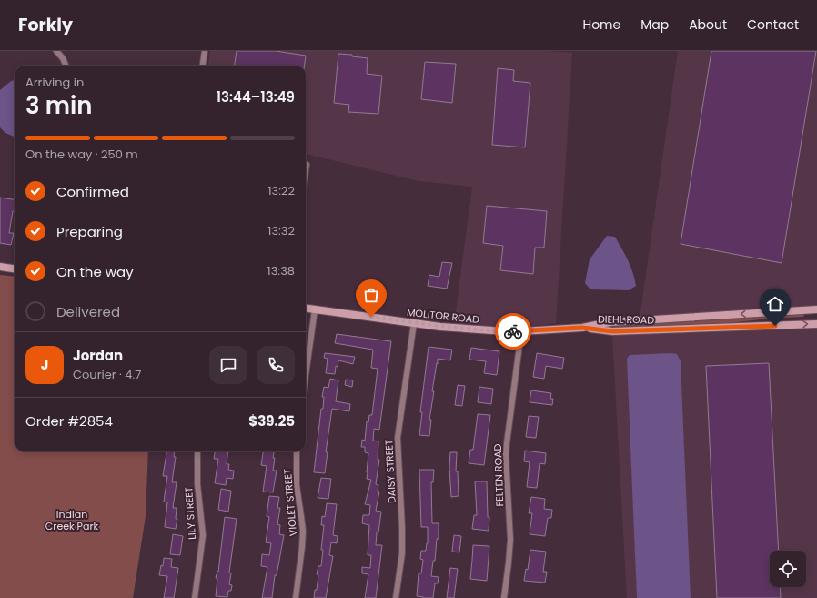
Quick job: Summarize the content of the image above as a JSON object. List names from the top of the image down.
{
  "streets": {
    "street": [
      "MOLITOR ROAD",
      "DIEHL ROAD",
      "DAISY STREET",
      "FELTEN ROAD",
      "VIOLET STREET",
      "LILY STREET"
    ]
  },
  "crossings": [
    ["MOLITOR ROAD", "DIEHL ROAD"],
    ["MOLITOR ROAD", "DAISY STREET"],
    ["MOLITOR ROAD", "FELTEN ROAD"]
  ],
  "parks": ["Indian Creek Park"],
  "page": {
    "header": "Forkly",
    "nav": [
      "Home",
      "Map",
      "About",
      "Contact"
    ],
    "heading": ["3 min", "Arriving in", "13:44–13:49"],
    "panel": [
      "Jordan",
      "Courier · 4.7",
      "Order #2854",
      "$39.25"
    ],
    "bar": "On the way · 250 m",
    "list": [
      ["Confirmed", "13:22"],
      ["Preparing", "13:32"],
      ["On the way", "13:38"],
      "Delivered"
    ],
    "round": "J"
  }
}
